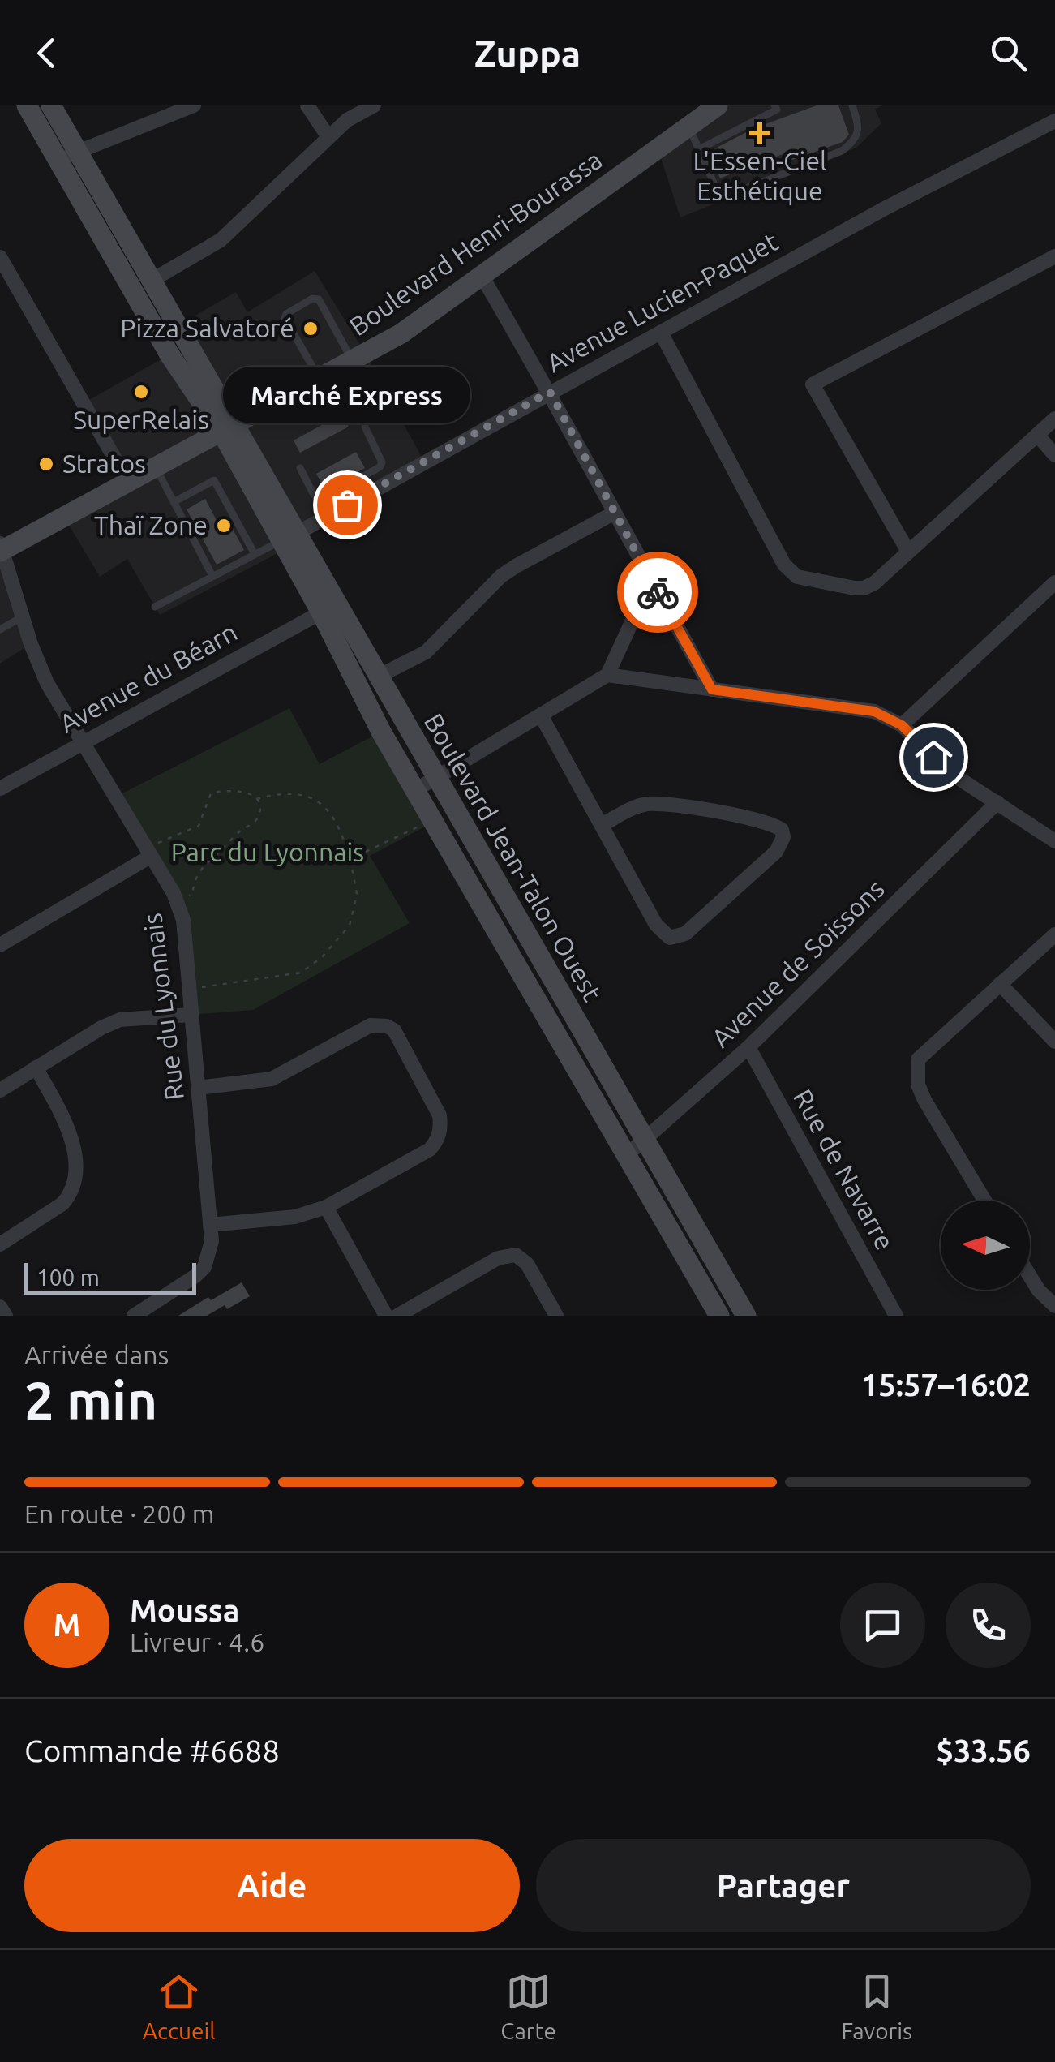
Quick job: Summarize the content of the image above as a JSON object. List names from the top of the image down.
{
  "streets": {
    "street": [
      "Boulevard Henri-Bourassa",
      "Avenue Lucien-Paquet",
      "Avenue du Béarn",
      "Boulevard Jean-Talon Ouest",
      "Avenue de Soissons",
      "Rue du Lyonnais",
      "Rue de Navarre"
    ]
  },
  "crossings": [
    ["Boulevard Henri-Bourassa", "Boulevard Jean-Talon Ouest"],
    ["Boulevard Henri-Bourassa", "Rue du Lyonnais"],
    ["Avenue Lucien-Paquet", "Boulevard Jean-Talon Ouest"],
    ["Avenue du Béarn", "Boulevard Jean-Talon Ouest"],
    ["Avenue du Béarn", "Rue du Lyonnais"],
    ["Boulevard Jean-Talon Ouest", "Avenue de Soissons"],
    ["Avenue de Soissons", "Rue de Navarre"]
  ],
  "parks": ["Parc du Lyonnais"],
  "places": {
    "health": ["L'Essen-Ciel Esthétique"],
    "other": [
      "Pizza Salvatoré",
      "SuperRelais",
      "Stratos",
      "Marché Express",
      "Thaï Zone"
    ]
  },
  "scale_bar": "100 m",
  "north": "left",
  "page": {
    "header": "Zuppa",
    "bubble": "Marché Express",
    "scale": "100 m",
    "heading": ["2 min", "Arrivée dans", "15:57–16:02"],
    "panel": [
      "Moussa",
      "Livreur · 4.6",
      "Commande #6688",
      "$33.56"
    ],
    "bar": "En route · 200 m",
    "round": "M",
    "buttons": ["Aide", "Partager"],
    "tabs": ["Accueil", "Carte", "Favoris"]
  }
}
